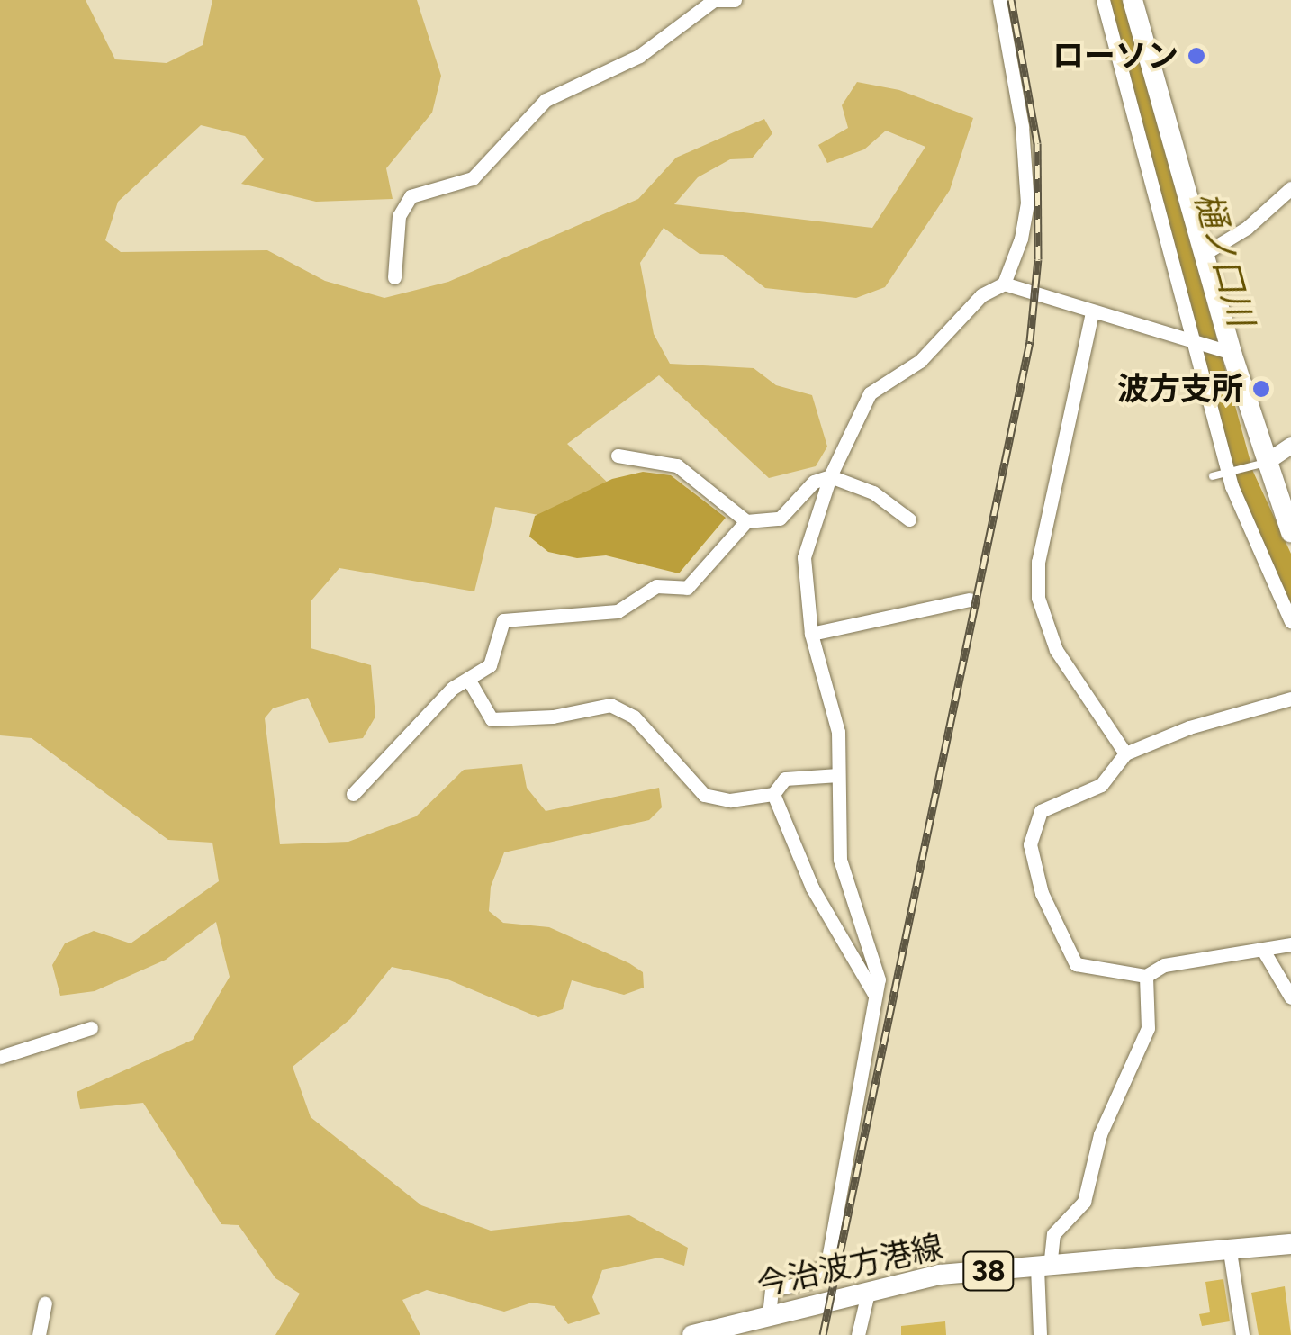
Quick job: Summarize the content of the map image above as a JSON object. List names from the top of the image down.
{
  "streets": {
    "main road": ["今治波方港線", "38"]
  },
  "water": ["樋ノ口川"],
  "places": ["ローソン", "波方支所"]
}
